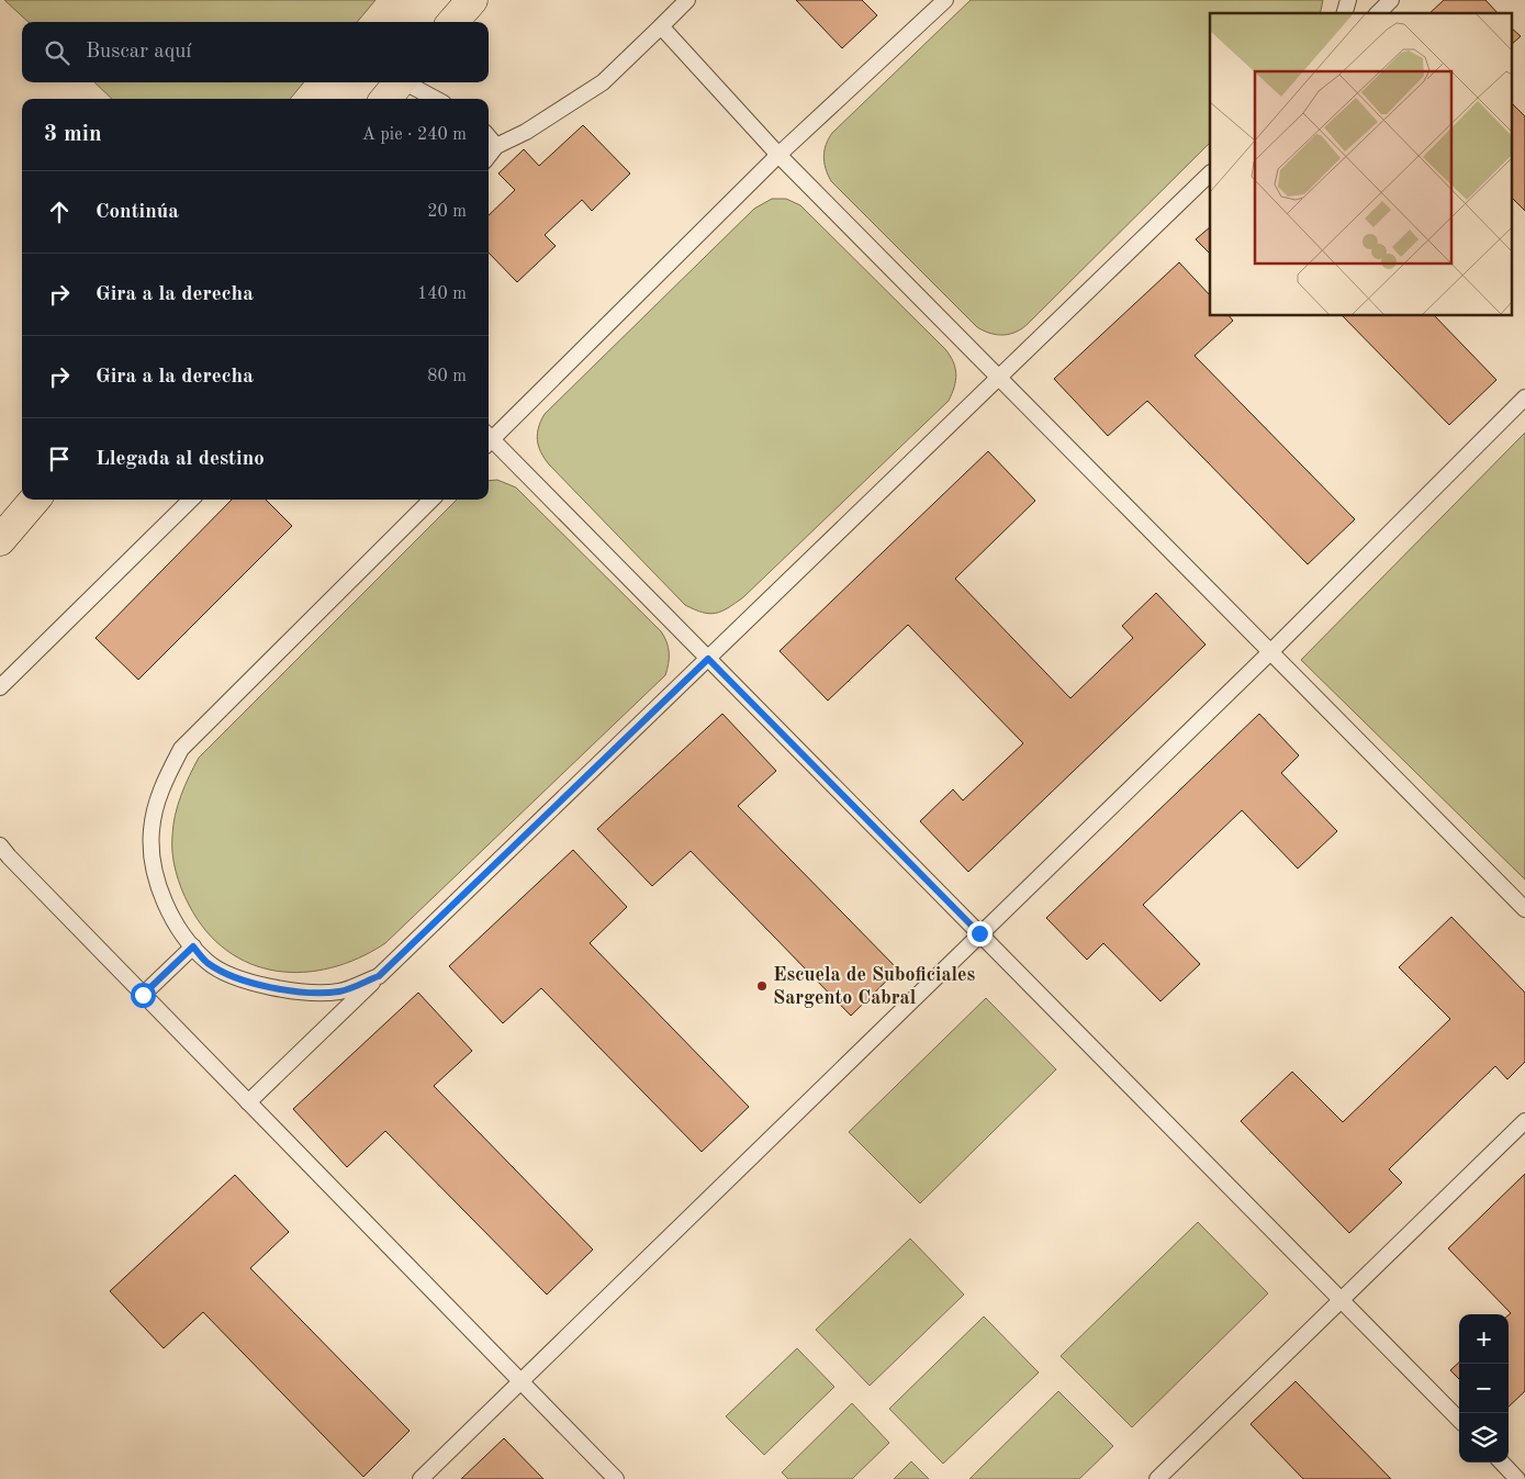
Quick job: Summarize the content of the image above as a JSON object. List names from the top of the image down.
{
  "places": ["Escuela de Suboficiales Sargento Cabral"],
  "page": {
    "search": "Buscar aquí",
    "heading": ["3 min", "A pie · 240 m"],
    "list": [
      ["Continúa", "20 m"],
      ["Gira a la derecha", "140 m"],
      ["Gira a la derecha", "80 m"],
      "Llegada al destino"
    ],
    "map_buttons": ["+", "−"]
  }
}
